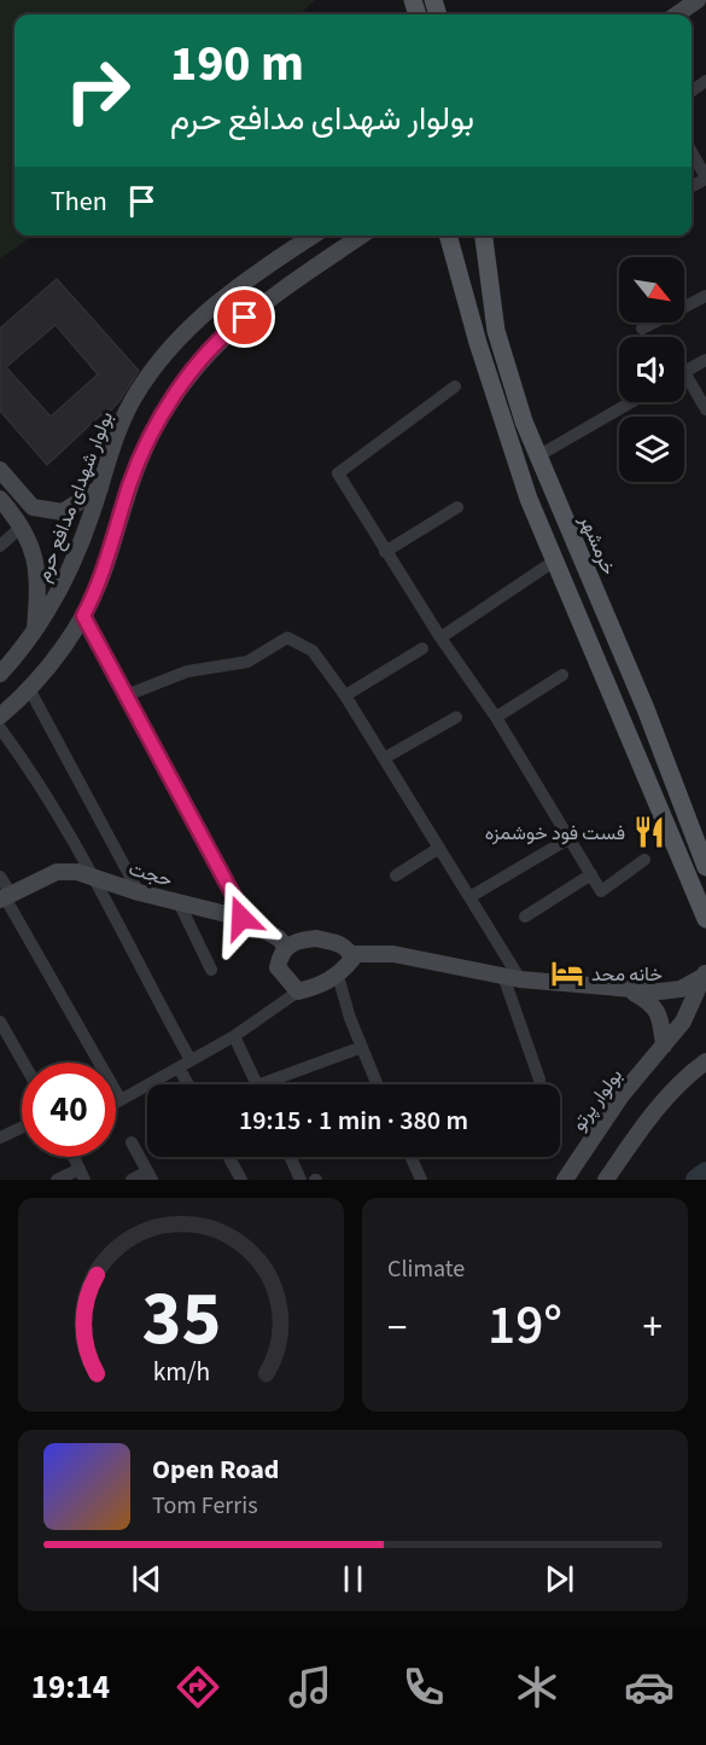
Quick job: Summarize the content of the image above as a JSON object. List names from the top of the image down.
{
  "streets": {
    "main road": [
      "بولوار شهدای مدافع حرم",
      "خرمشهر",
      "حجت",
      "بولوار پرتو"
    ]
  },
  "places": {
    "restaurant": ["فست فود خوشمزه"],
    "hotel": ["خانه محد"]
  },
  "north": "bottom right",
  "page": {
    "turn": ["190 m", "بولوار شهدای مدافع حرم"],
    "then": "Then",
    "limit": "40",
    "trip": "19:15 · 1 min · 380 m",
    "tile": "Climate",
    "heat": ["−", "19°", "+"],
    "song": ["Open Road", "Tom Ferris"],
    "tabs": "19:14",
    "gauge": ["35", "km/h"]
  }
}
